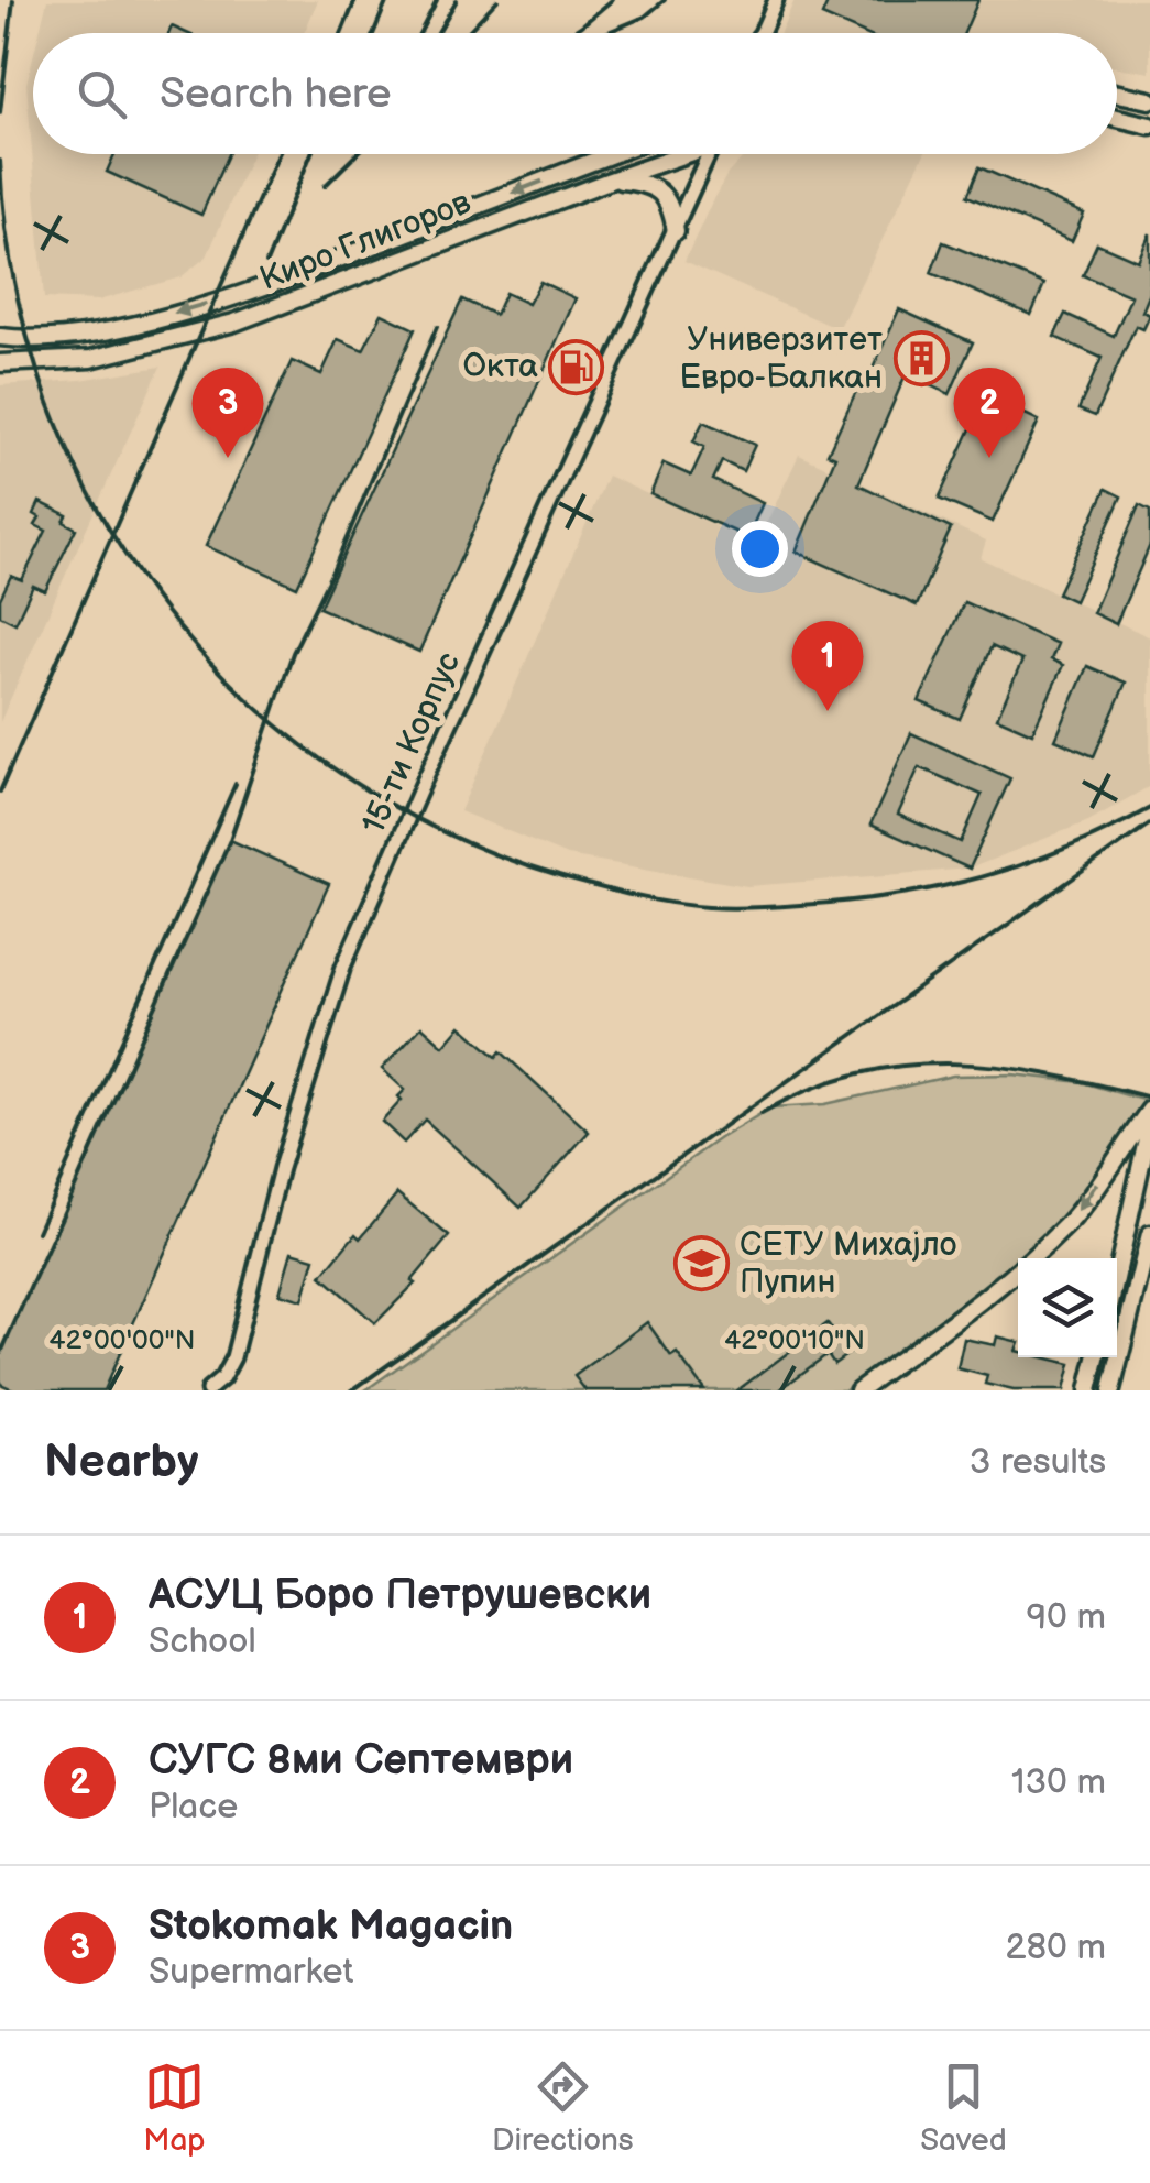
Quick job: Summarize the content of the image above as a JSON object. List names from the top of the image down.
{
  "streets": {
    "street": ["Киро Глигоров", "15-ти Корпус"]
  },
  "places": {
    "building": ["Универзитет Евро-Балкан"],
    "fuel station": ["Окта"],
    "school or university": ["СЕТУ Михајло Пупин"]
  },
  "page": {
    "search": "Search here",
    "pins": ["2", "3", "1"],
    "heading": ["Nearby", "3 results"],
    "list": [
      {
        "mark": "1",
        "name": "АСУЦ Боро Петрушевски",
        "note": "School",
        "value": "90 m"
      },
      {
        "mark": "2",
        "name": "СУГС 8ми Септември",
        "note": "Place",
        "value": "130 m"
      },
      {
        "mark": "3",
        "name": "Stokomak Magacin",
        "note": "Supermarket",
        "value": "280 m"
      }
    ],
    "nav": ["Map", "Directions", "Saved"]
  },
  "coordinates": ["42°00'00\"N", "42°00'10\"N"]
}
